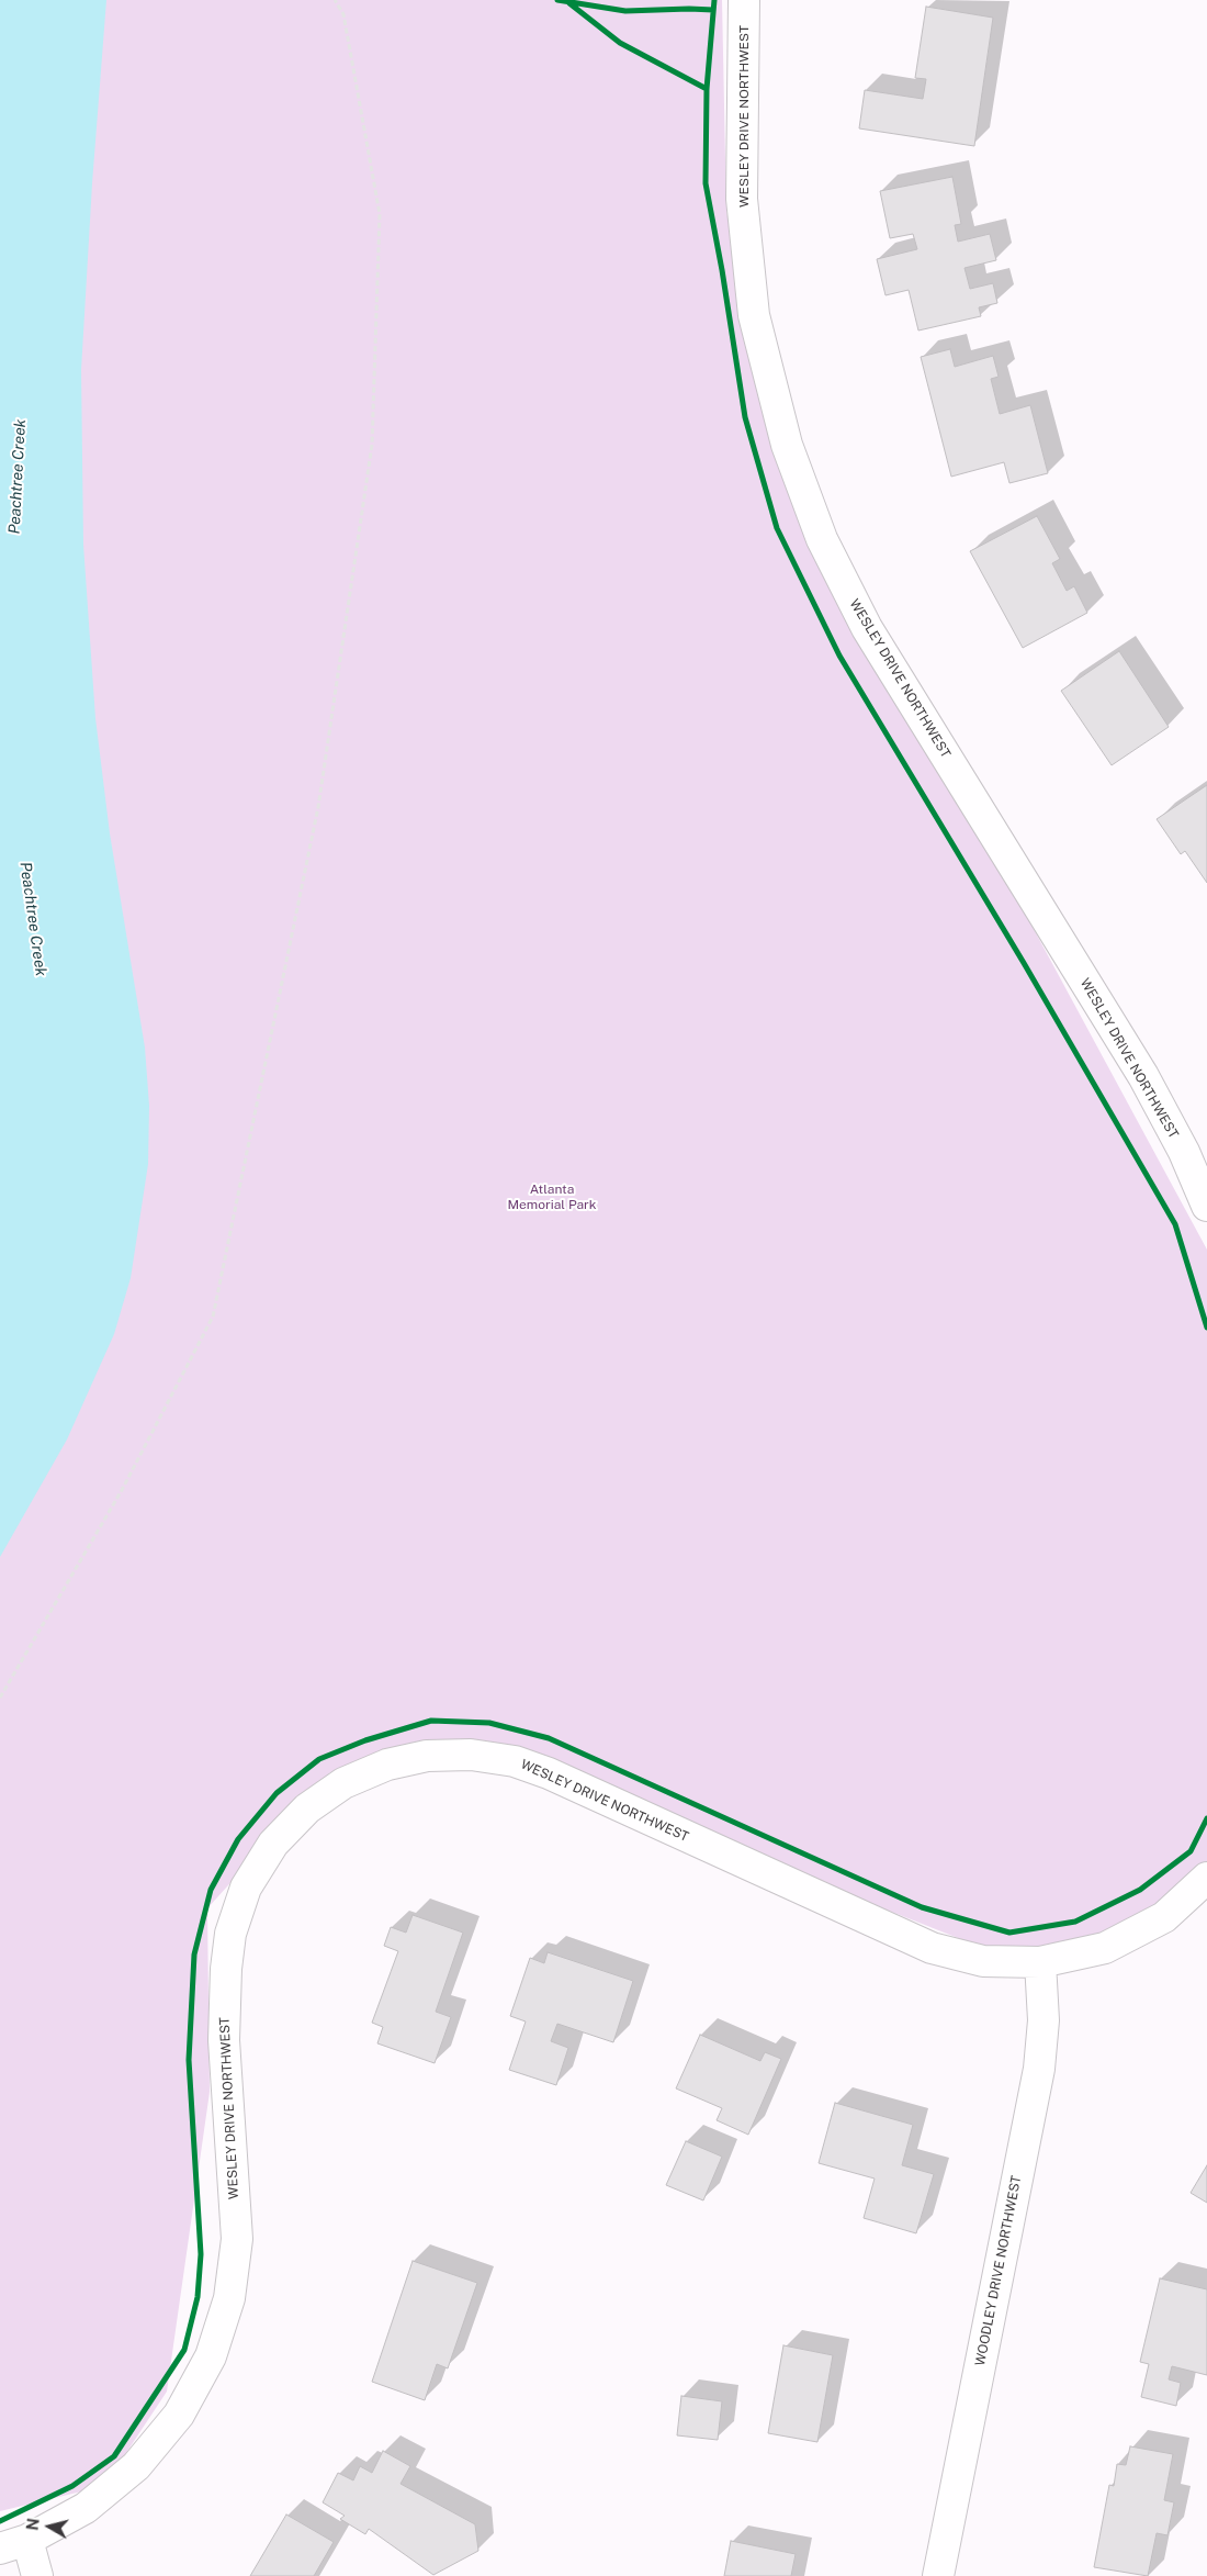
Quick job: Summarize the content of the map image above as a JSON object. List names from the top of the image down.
{
  "streets": {
    "street": ["WESLEY DRIVE NORTHWEST", "WOODLEY DRIVE NORTHWEST"]
  },
  "crossings": [
    ["WESLEY DRIVE NORTHWEST", "WOODLEY DRIVE NORTHWEST"]
  ],
  "water": ["Peachtree Creek"],
  "parks": ["Atlanta Memorial Park"],
  "north": "left"
}
